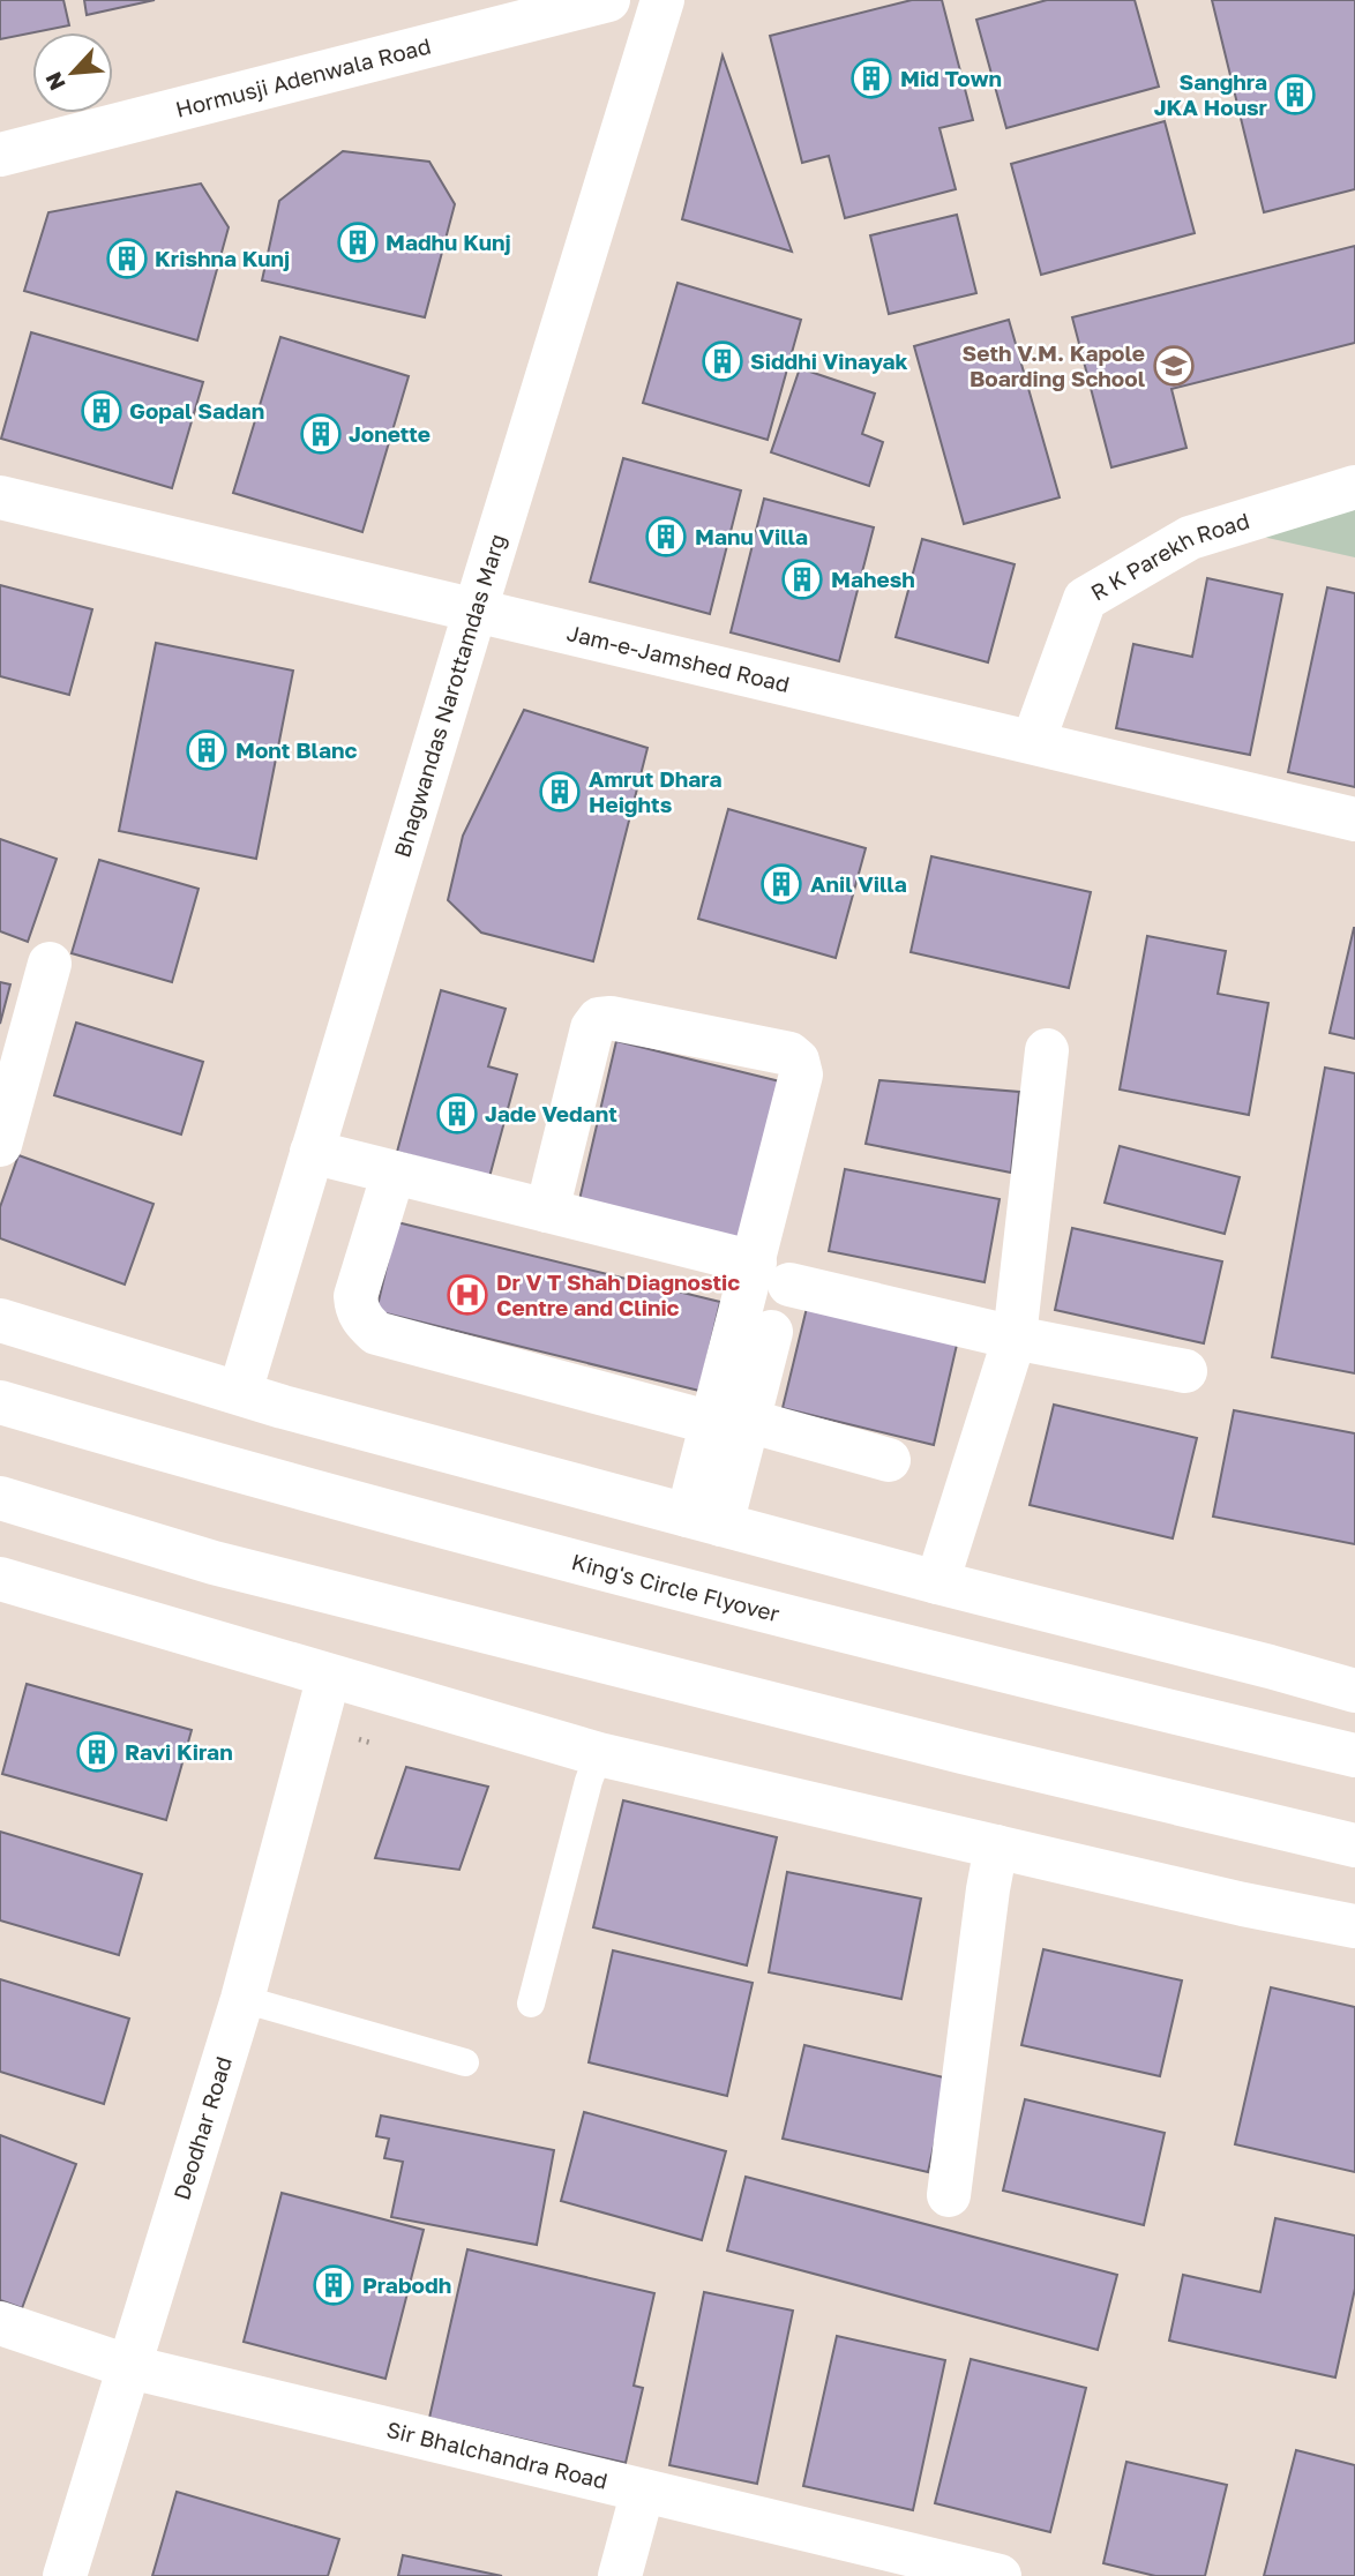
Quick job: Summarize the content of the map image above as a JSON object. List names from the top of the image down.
{
  "streets": {
    "main road": [
      "Hormusji Adenwala Road",
      "R K Parekh Road",
      "Jam-e-Jamshed Road",
      "Bhagwandas Narottamdas Marg",
      "King's Circle Flyover",
      "Deodhar Road",
      "Sir Bhalchandra Road"
    ]
  },
  "crossings": [
    ["R K Parekh Road", "Jam-e-Jamshed Road"],
    ["Jam-e-Jamshed Road", "Bhagwandas Narottamdas Marg"],
    ["Deodhar Road", "Sir Bhalchandra Road"]
  ],
  "places": {
    "building": [
      "Mid Town",
      "Sanghra JKA Housr",
      "Madhu Kunj",
      "Krishna Kunj",
      "Siddhi Vinayak",
      "Gopal Sadan",
      "Jonette",
      "Manu Villa",
      "Mahesh",
      "Mont Blanc",
      "Amrut Dhara Heights",
      "Anil Villa",
      "Jade Vedant",
      "Ravi Kiran",
      "Prabodh"
    ],
    "school or university": ["Seth V.M. Kapole Boarding School"],
    "hospital": ["Dr V T Shah Diagnostic Centre and Clinic"]
  },
  "north": "bottom left"
}
